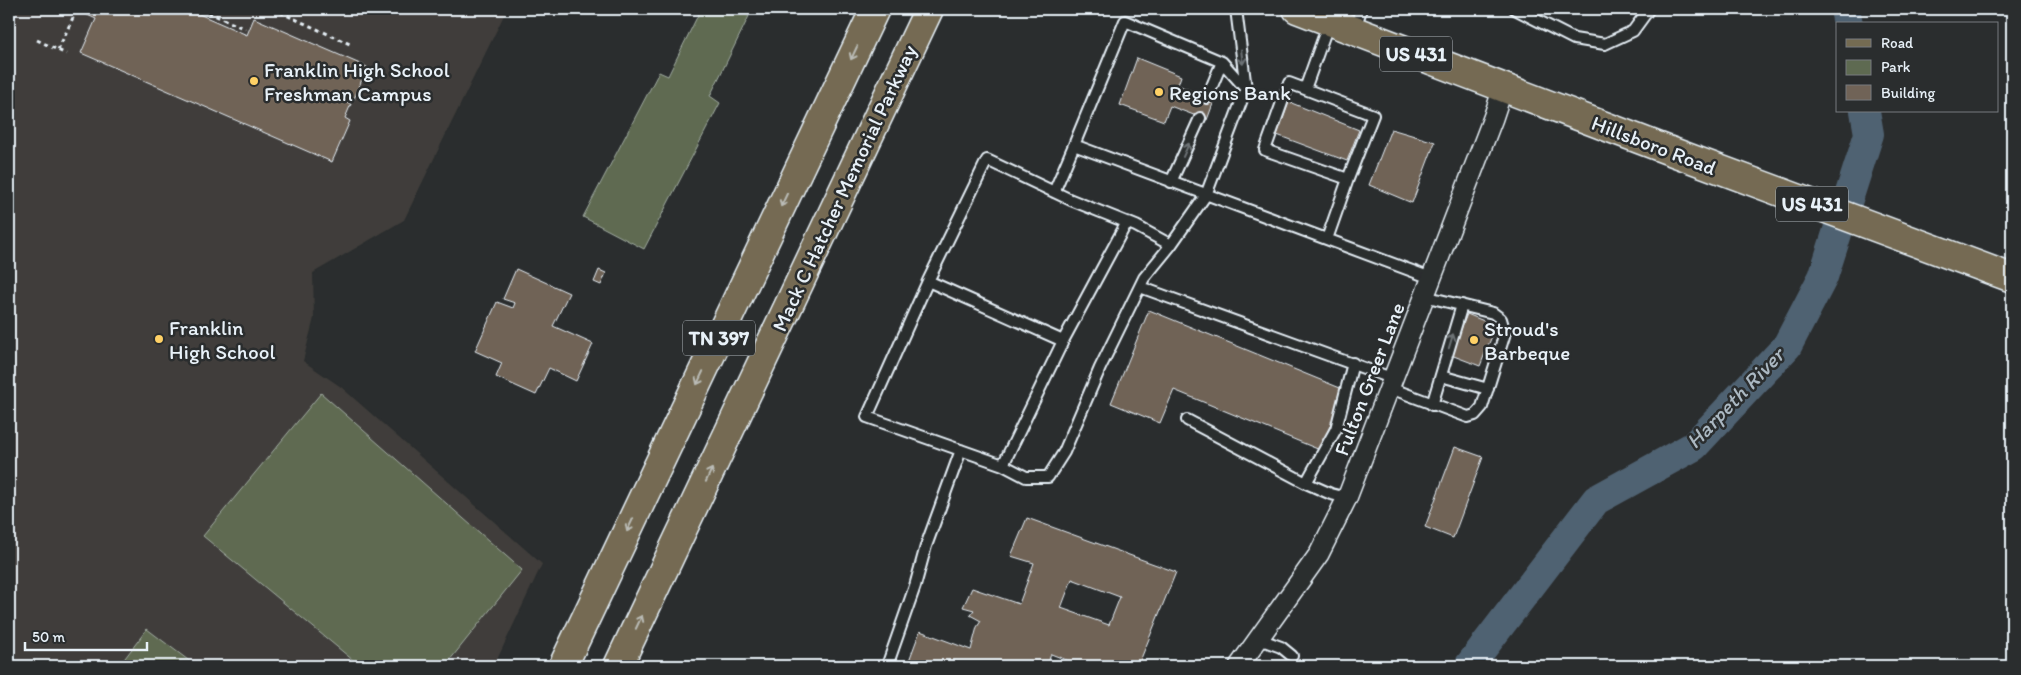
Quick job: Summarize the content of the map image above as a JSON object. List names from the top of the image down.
{
  "streets": {
    "main road": [
      "US 431",
      "Hillsboro Road",
      "Mack C Hatcher Memorial Parkway",
      "TN 397"
    ],
    "street": ["Fulton Greer Lane"]
  },
  "crossings": [
    ["Hillsboro Road", "Fulton Greer Lane"]
  ],
  "water": ["Harpeth River"],
  "places": [
    "Franklin High School Freshman Campus",
    "Regions Bank",
    "Franklin High School",
    "Stroud's Barbeque"
  ],
  "legend": ["Road", "Park", "Building"],
  "scale_bar": "50 m"
}
